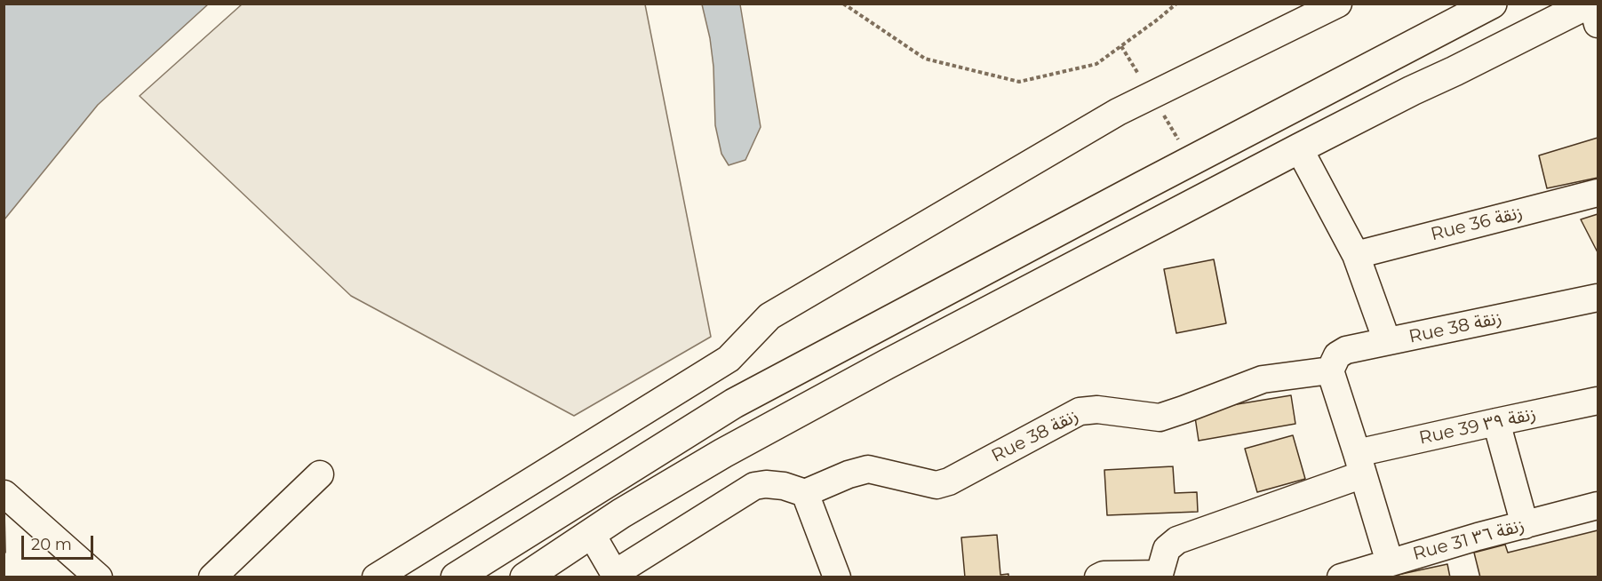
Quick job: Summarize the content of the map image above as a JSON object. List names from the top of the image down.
{
  "streets": {
    "street": [
      "Rue 36 زنقة",
      "Rue 38 زنقة",
      "Rue 39 زنقة ٣٩",
      "Rue 31 زنقة ٣٦"
    ]
  },
  "scale_bar": "20 m"
}
